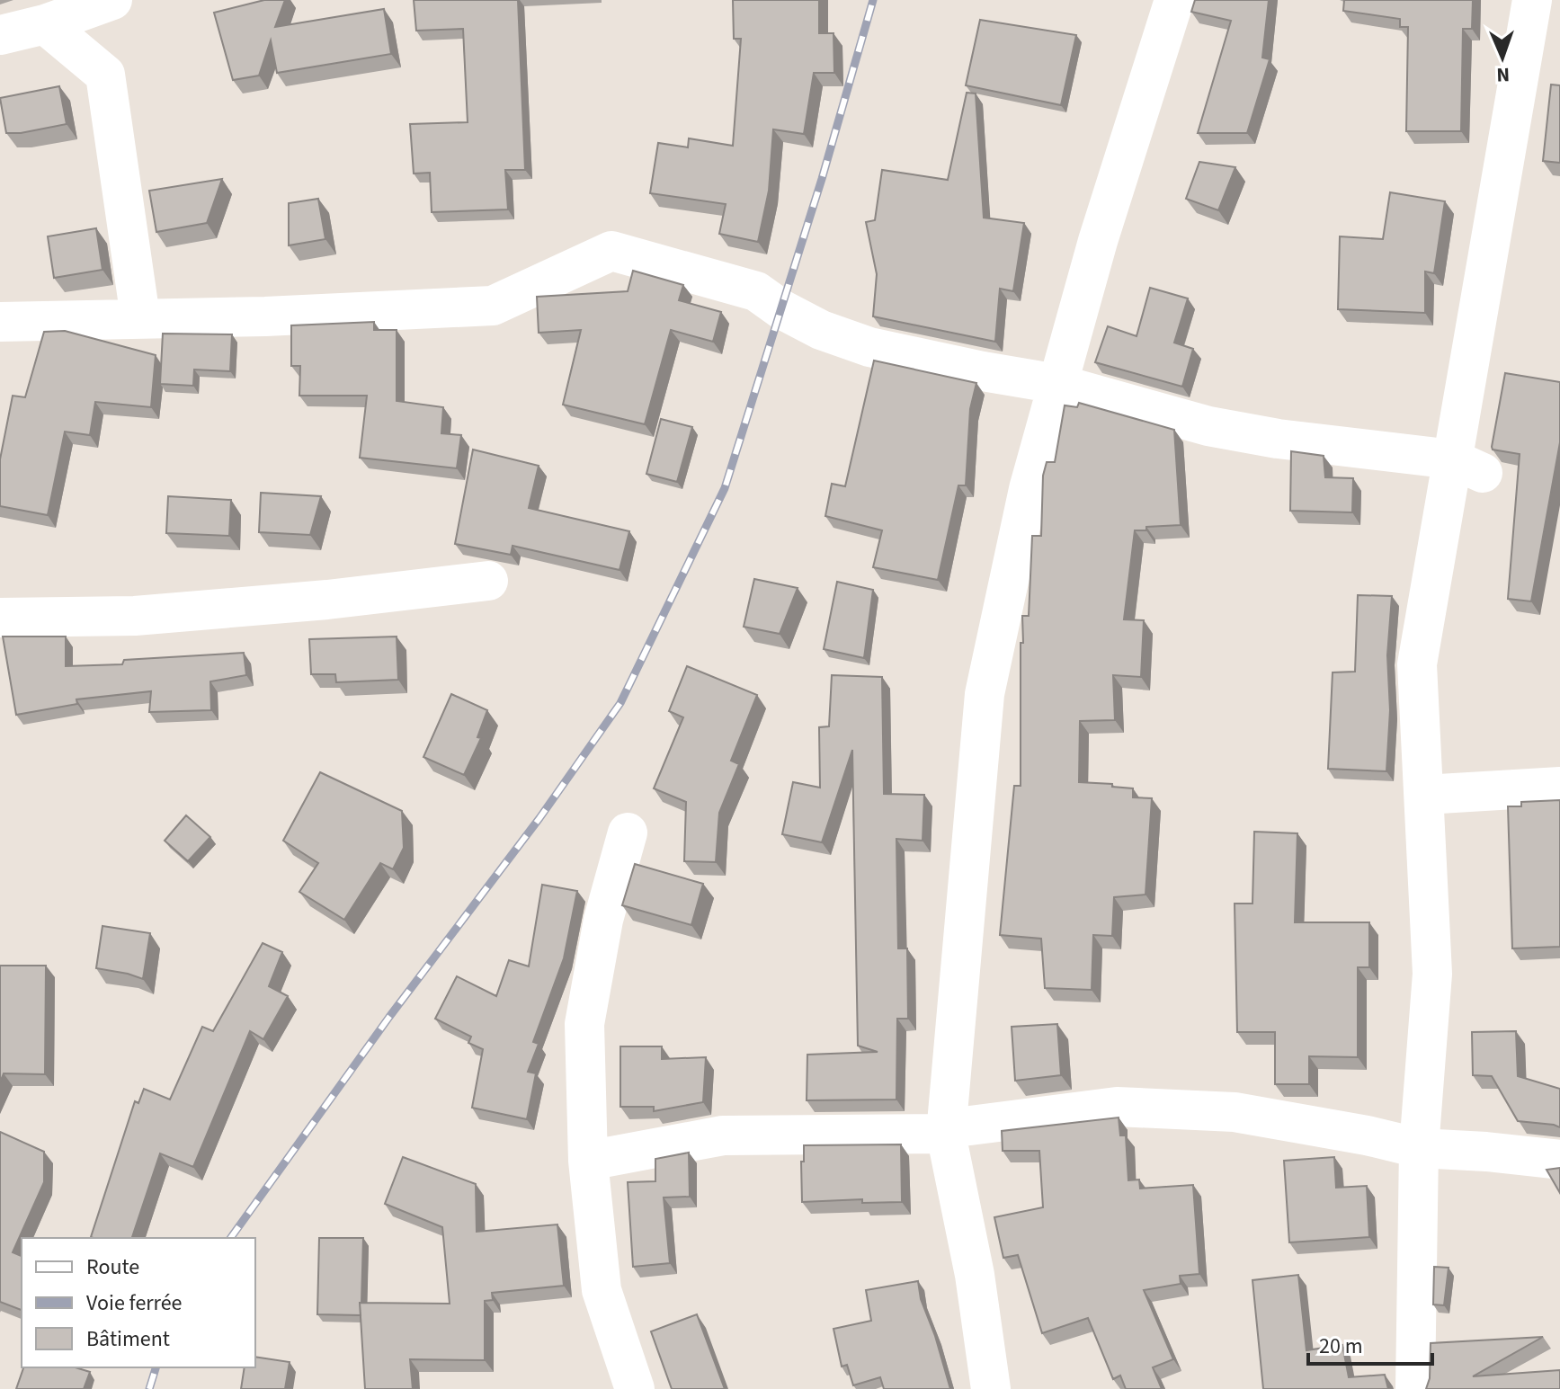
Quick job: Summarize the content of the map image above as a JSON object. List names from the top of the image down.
{
  "legend": ["Route", "Voie ferrée", "Bâtiment"],
  "scale_bar": "20 m",
  "north": "bottom"
}
